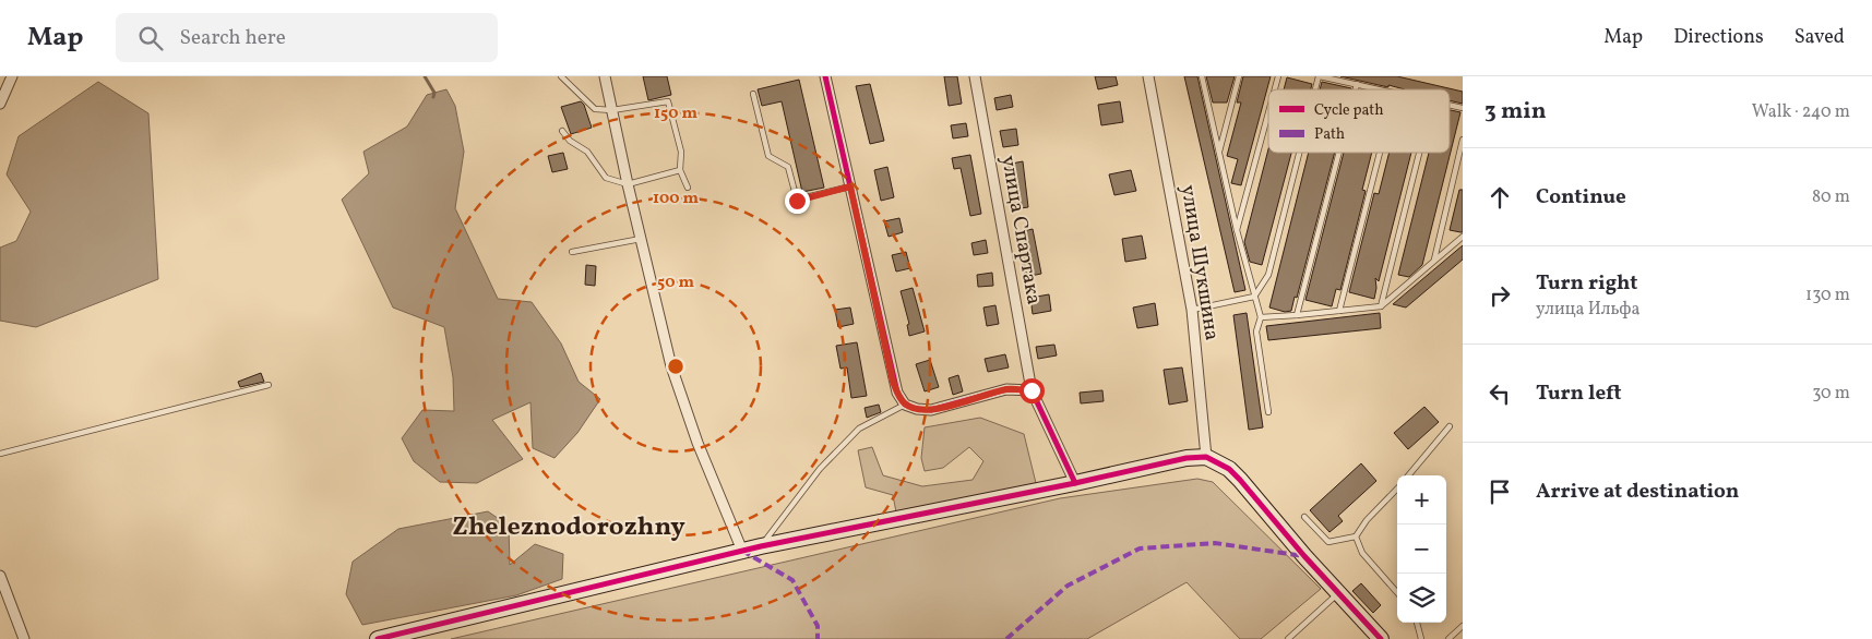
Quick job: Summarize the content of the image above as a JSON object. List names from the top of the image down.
{
  "streets": {
    "street": ["улица Спартака", "улица Шукшина"]
  },
  "districts": ["Zheleznodorozhny"],
  "legend": ["Cycle path", "Path"],
  "page": {
    "header": "Map",
    "search": "Search here",
    "nav": ["Map", "Directions", "Saved"],
    "heading": ["3 min", "Walk · 240 m"],
    "list": [
      ["Continue", "80 m"],
      ["Turn right", "улица Ильфа", "130 m"],
      ["Turn left", "30 m"],
      "Arrive at destination"
    ],
    "map_buttons": ["+", "−"]
  },
  "rings": ["150 m", "100 m", "50 m"]
}
